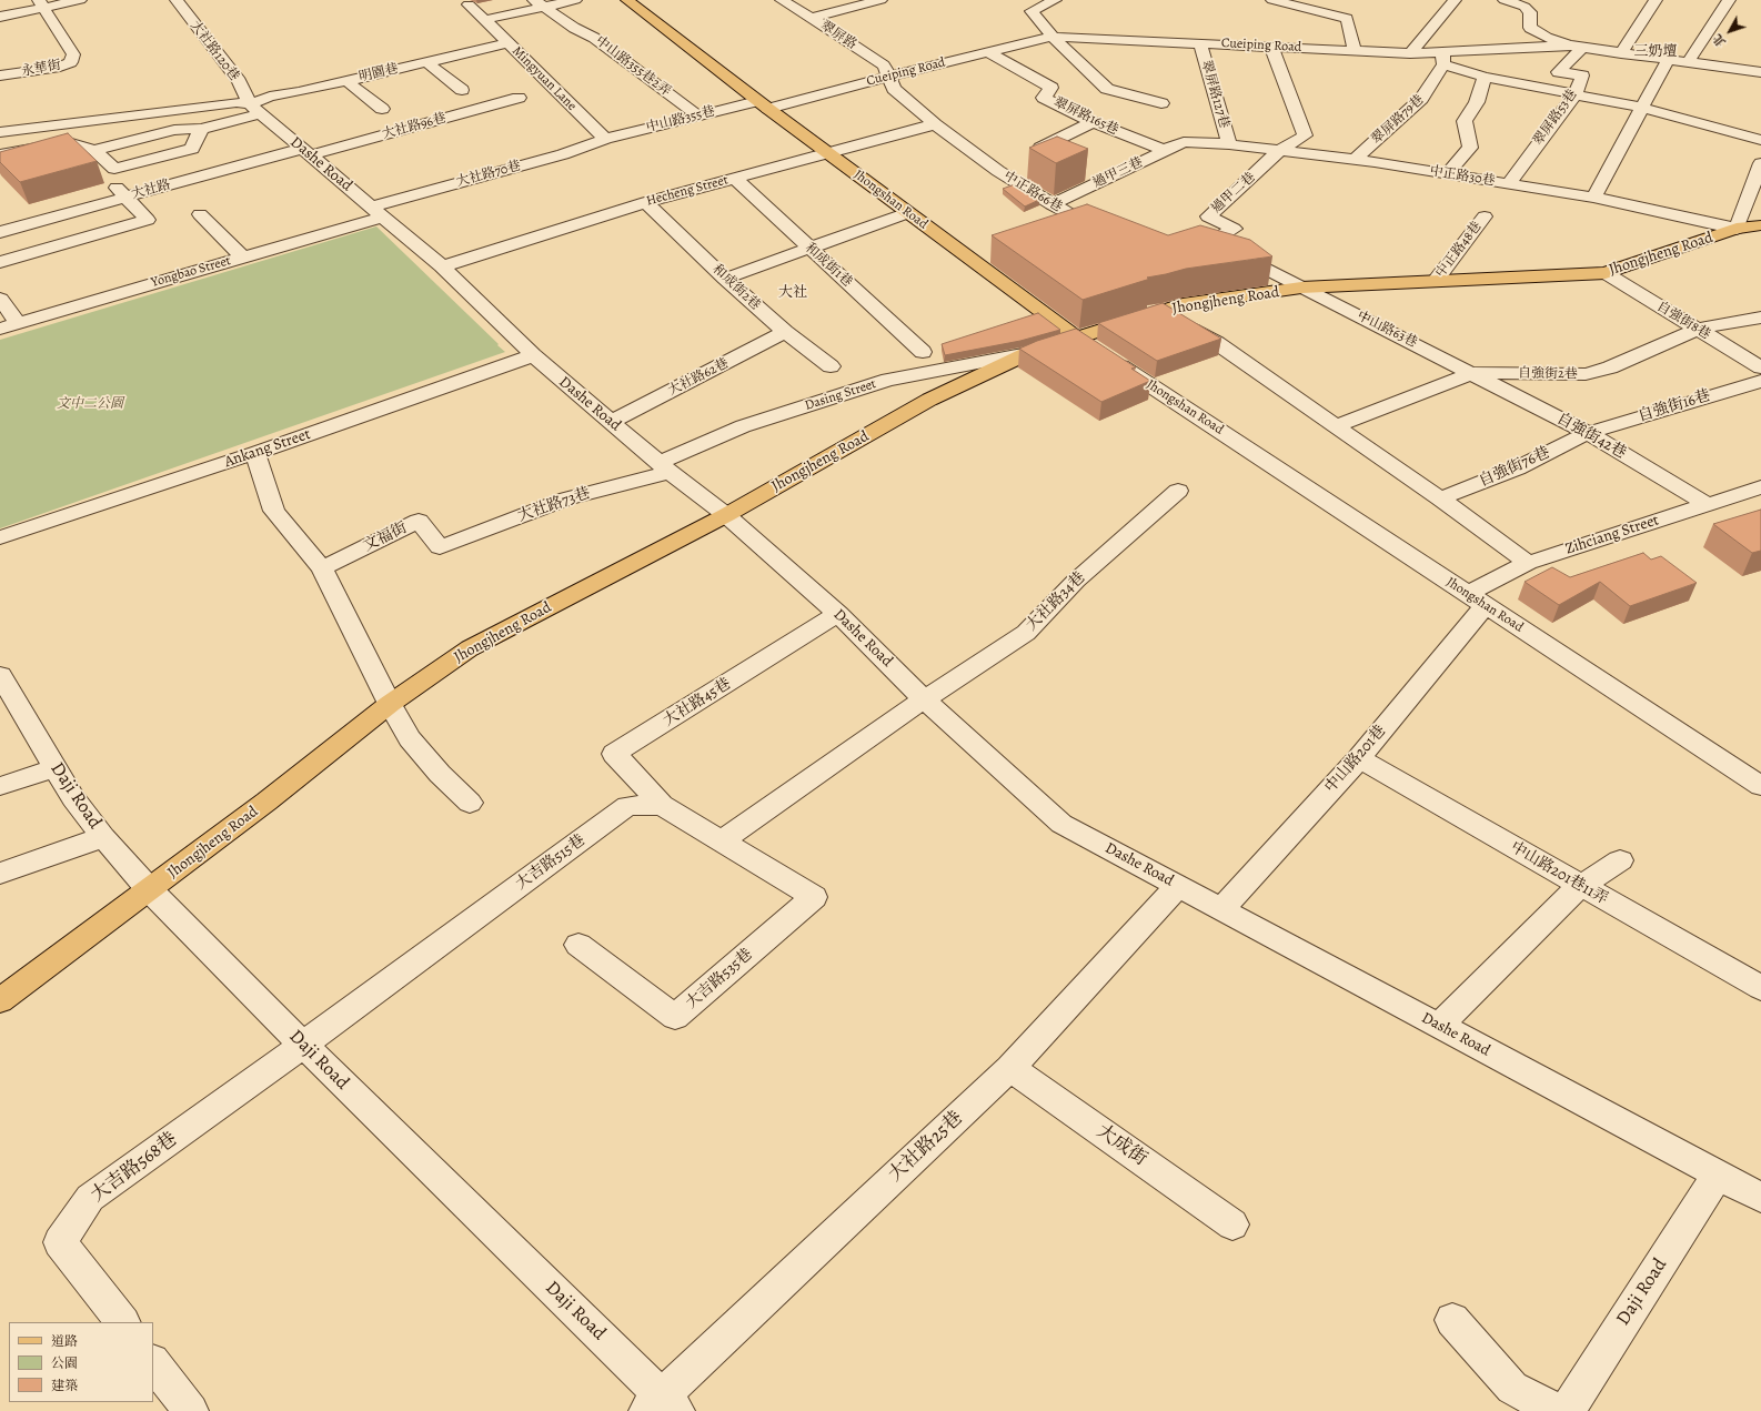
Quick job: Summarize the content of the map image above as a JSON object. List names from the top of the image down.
{
  "streets": {
    "main road": ["Jhongshan Road", "Jhongjheng Road"],
    "street": [
      "翠屏路",
      "Cueiping Road",
      "大社路120巷",
      "中山路355巷2弄",
      "永華街",
      "明園巷",
      "Mingyuan Lane",
      "翠屏路127巷",
      "翠屏路165巷",
      "翠屏路53巷",
      "中山路355巷",
      "翠屏路79巷",
      "大社路96巷",
      "Dashe Road",
      "過甲三巷",
      "大社路70巷",
      "中正路30巷",
      "大社路",
      "Hecheng Street",
      "中正路66巷",
      "過甲二巷",
      "中正路48巷",
      "和成街1巷",
      "Yongbao Street",
      "和成街2巷",
      "自強街8巷",
      "中山路63巷",
      "自強街2巷",
      "大社路62巷",
      "Dasing Street",
      "自強街16巷",
      "自強街42巷",
      "Ankang Street",
      "自強街76巷",
      "大社路73巷",
      "Zihciang Street",
      "文福街",
      "大社路34巷",
      "大社路45巷",
      "中山路201巷",
      "Daji Road",
      "大吉路515巷",
      "中山路201巷11弄",
      "大吉路535巷",
      "大成街",
      "大社路25巷",
      "大吉路568巷"
    ]
  },
  "crossings": [
    ["翠屏路", "Cueiping Road"],
    ["翠屏路", "中正路66巷"],
    ["Cueiping Road", "翠屏路127巷"],
    ["Cueiping Road", "翠屏路165巷"],
    ["Cueiping Road", "翠屏路53巷"],
    ["Cueiping Road", "中山路355巷"],
    ["Cueiping Road", "翠屏路79巷"],
    ["Cueiping Road", "中正路66巷"],
    ["Cueiping Road", "Jhongshan Road"],
    ["大社路120巷", "明園巷"],
    ["大社路120巷", "Dashe Road"],
    ["中山路355巷2弄", "中山路355巷"],
    ["明園巷", "Mingyuan Lane"],
    ["明園巷", "Dashe Road"],
    ["Mingyuan Lane", "中山路355巷"],
    ["Mingyuan Lane", "大社路70巷"],
    ["翠屏路127巷", "中正路30巷"],
    ["翠屏路165巷", "過甲三巷"],
    ["翠屏路165巷", "中正路30巷"],
    ["翠屏路53巷", "中正路30巷"],
    ["中山路355巷", "大社路70巷"],
    ["中山路355巷", "Jhongshan Road"],
    ["翠屏路79巷", "中正路30巷"],
    ["大社路96巷", "Dashe Road"],
    ["大社路96巷", "大社路"],
    ["Dashe Road", "大社路70巷"],
    ["Dashe Road", "大社路"],
    ["Dashe Road", "Hecheng Street"],
    ["Dashe Road", "Jhongjheng Road"],
    ["Dashe Road", "Yongbao Street"],
    ["Dashe Road", "大社路62巷"],
    ["Dashe Road", "Dasing Street"],
    ["Dashe Road", "Ankang Street"],
    ["Dashe Road", "大社路73巷"],
    ["Dashe Road", "大社路34巷"],
    ["Dashe Road", "大社路45巷"],
    ["Dashe Road", "中山路201巷"],
    ["Dashe Road", "Daji Road"],
    ["Dashe Road", "大社路25巷"],
    ["過甲三巷", "中正路30巷"],
    ["過甲三巷", "中正路66巷"],
    ["大社路70巷", "Yongbao Street"],
    ["中正路30巷", "過甲二巷"],
    ["中正路30巷", "Jhongjheng Road"],
    ["Hecheng Street", "中正路66巷"],
    ["Hecheng Street", "Jhongshan Road"],
    ["Hecheng Street", "和成街1巷"],
    ["Hecheng Street", "和成街2巷"],
    ["過甲二巷", "Jhongjheng Road"],
    ["過甲二巷", "中山路63巷"],
    ["Jhongshan Road", "Jhongjheng Road"],
    ["Jhongshan Road", "Zihciang Street"],
    ["Jhongshan Road", "中山路201巷"],
    ["中正路48巷", "Jhongjheng Road"],
    ["Jhongjheng Road", "自強街8巷"],
    ["Jhongjheng Road", "中山路63巷"],
    ["Jhongjheng Road", "Dasing Street"],
    ["Jhongjheng Road", "Daji Road"],
    ["和成街2巷", "大社路62巷"],
    ["自強街8巷", "自強街2巷"],
    ["中山路63巷", "自強街2巷"],
    ["中山路63巷", "自強街42巷"],
    ["自強街2巷", "自強街42巷"],
    ["Dasing Street", "大社路73巷"],
    ["自強街16巷", "自強街42巷"],
    ["自強街16巷", "自強街76巷"],
    ["自強街42巷", "自強街76巷"],
    ["自強街42巷", "Zihciang Street"],
    ["大社路73巷", "文福街"],
    ["Zihciang Street", "中山路201巷"],
    ["大社路34巷", "大吉路535巷"],
    ["大社路45巷", "大吉路515巷"],
    ["中山路201巷", "中山路201巷11弄"],
    ["Daji Road", "大吉路515巷"],
    ["Daji Road", "大社路25巷"],
    ["Daji Road", "大吉路568巷"],
    ["大吉路515巷", "大吉路568巷"],
    ["大成街", "大社路25巷"]
  ],
  "districts": ["三奶壇", "大社"],
  "parks": ["文中二公園"],
  "legend": ["道路", "公園", "建築"],
  "north": "bottom left"
}
